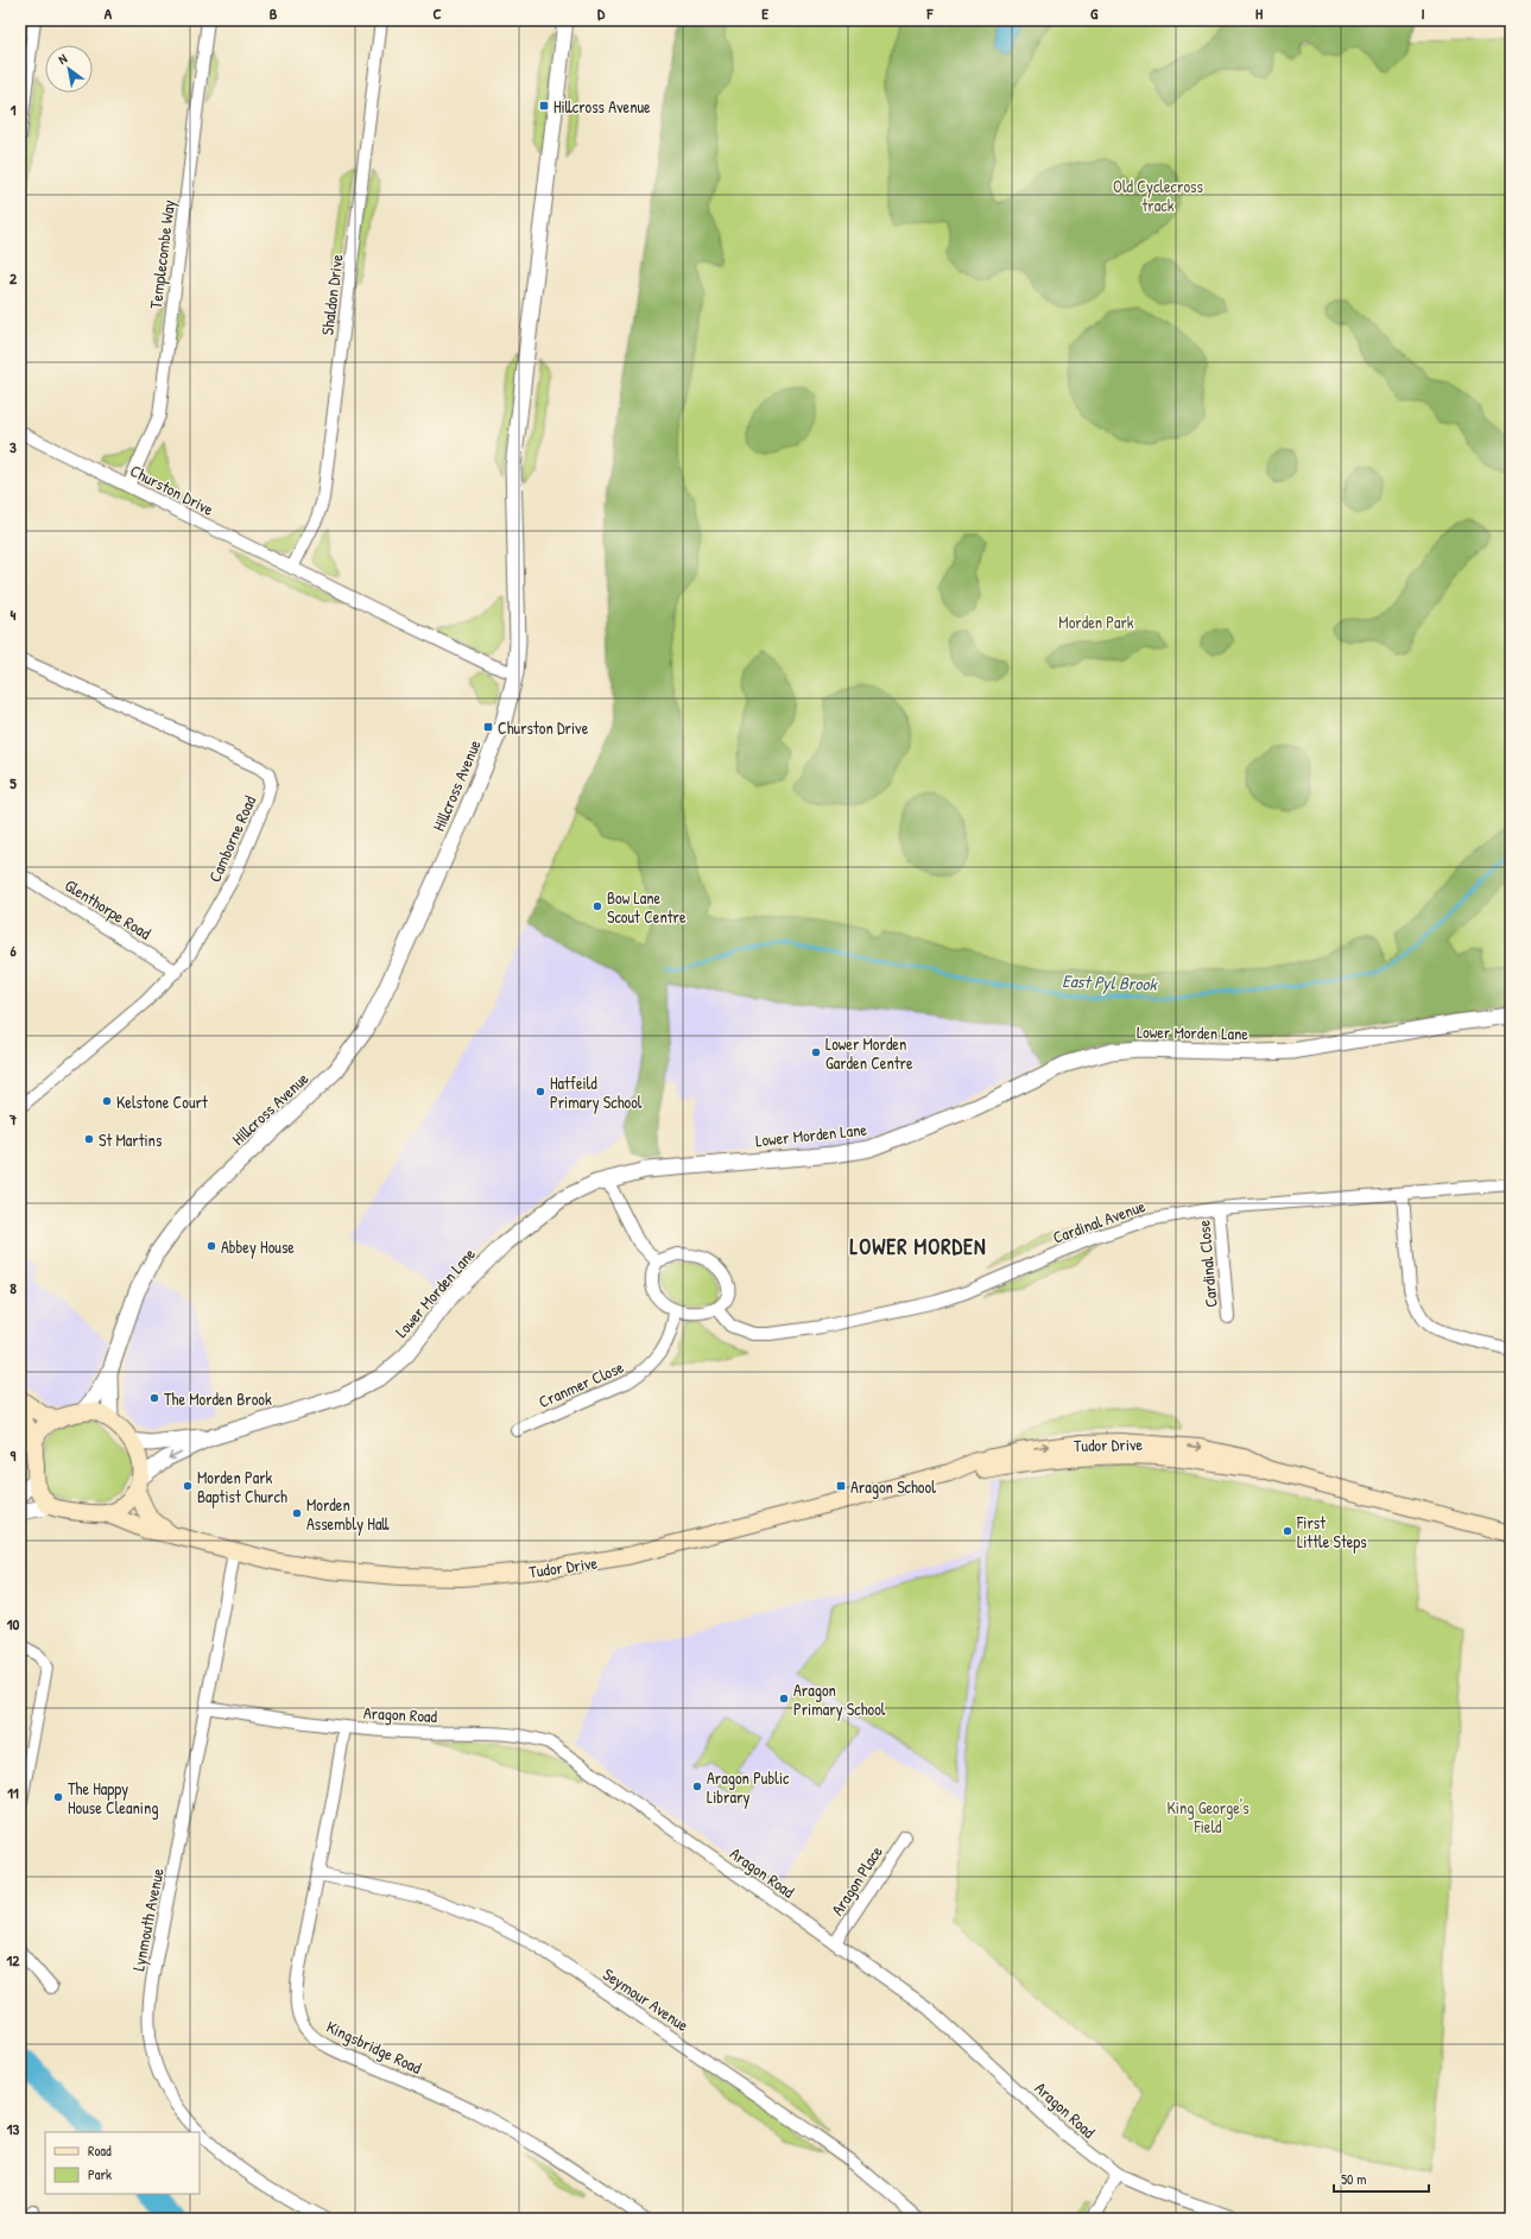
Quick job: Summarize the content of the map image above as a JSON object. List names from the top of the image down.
{
  "streets": {
    "main road": ["Tudor Drive"],
    "street": [
      "Templecombe Way",
      "Shaldon Drive",
      "Churston Drive",
      "Hillcross Avenue",
      "Camborne Road",
      "Glenthorpe Road",
      "Lower Morden Lane",
      "Cardinal Avenue",
      "Cardinal Close",
      "Cranmer Close",
      "Aragon Road",
      "Aragon Place",
      "Lynmouth Avenue",
      "Seymour Avenue",
      "Kingsbridge Road"
    ]
  },
  "crossings": [
    ["Templecombe Way", "Churston Drive"],
    ["Shaldon Drive", "Churston Drive"],
    ["Churston Drive", "Hillcross Avenue"],
    ["Hillcross Avenue", "Lower Morden Lane"],
    ["Hillcross Avenue", "Tudor Drive"],
    ["Camborne Road", "Glenthorpe Road"],
    ["Lower Morden Lane", "Tudor Drive"],
    ["Cardinal Avenue", "Cardinal Close"],
    ["Cardinal Avenue", "Cranmer Close"],
    ["Tudor Drive", "Lynmouth Avenue"],
    ["Aragon Road", "Aragon Place"],
    ["Aragon Road", "Lynmouth Avenue"],
    ["Aragon Road", "Kingsbridge Road"],
    ["Seymour Avenue", "Kingsbridge Road"]
  ],
  "districts": ["LOWER MORDEN"],
  "water": ["East Pyl Brook"],
  "parks": ["Old Cyclecross track", "Morden Park", "King George's Field"],
  "places": {
    "transit": ["Hillcross Avenue", "Churston Drive", "Aragon School"],
    "other": [
      "Bow Lane Scout Centre",
      "Lower Morden Garden Centre",
      "Hatfeild Primary School",
      "Kelstone Court",
      "St Martins",
      "Abbey House",
      "The Morden Brook",
      "Morden Park Baptist Church",
      "Morden Assembly Hall",
      "First Little Steps",
      "Aragon Primary School",
      "Aragon Public Library",
      "The Happy House Cleaning"
    ]
  },
  "legend": ["Road", "Park"],
  "scale_bar": "50 m",
  "north": "top left",
  "grid": {
    "columns": [
      "A",
      "B",
      "C",
      "D",
      "E",
      "F",
      "G",
      "H",
      "I"
    ],
    "rows": [
      "1",
      "2",
      "3",
      "4",
      "5",
      "6",
      "7",
      "8",
      "9",
      "10",
      "11",
      "12",
      "13"
    ]
  }
}
